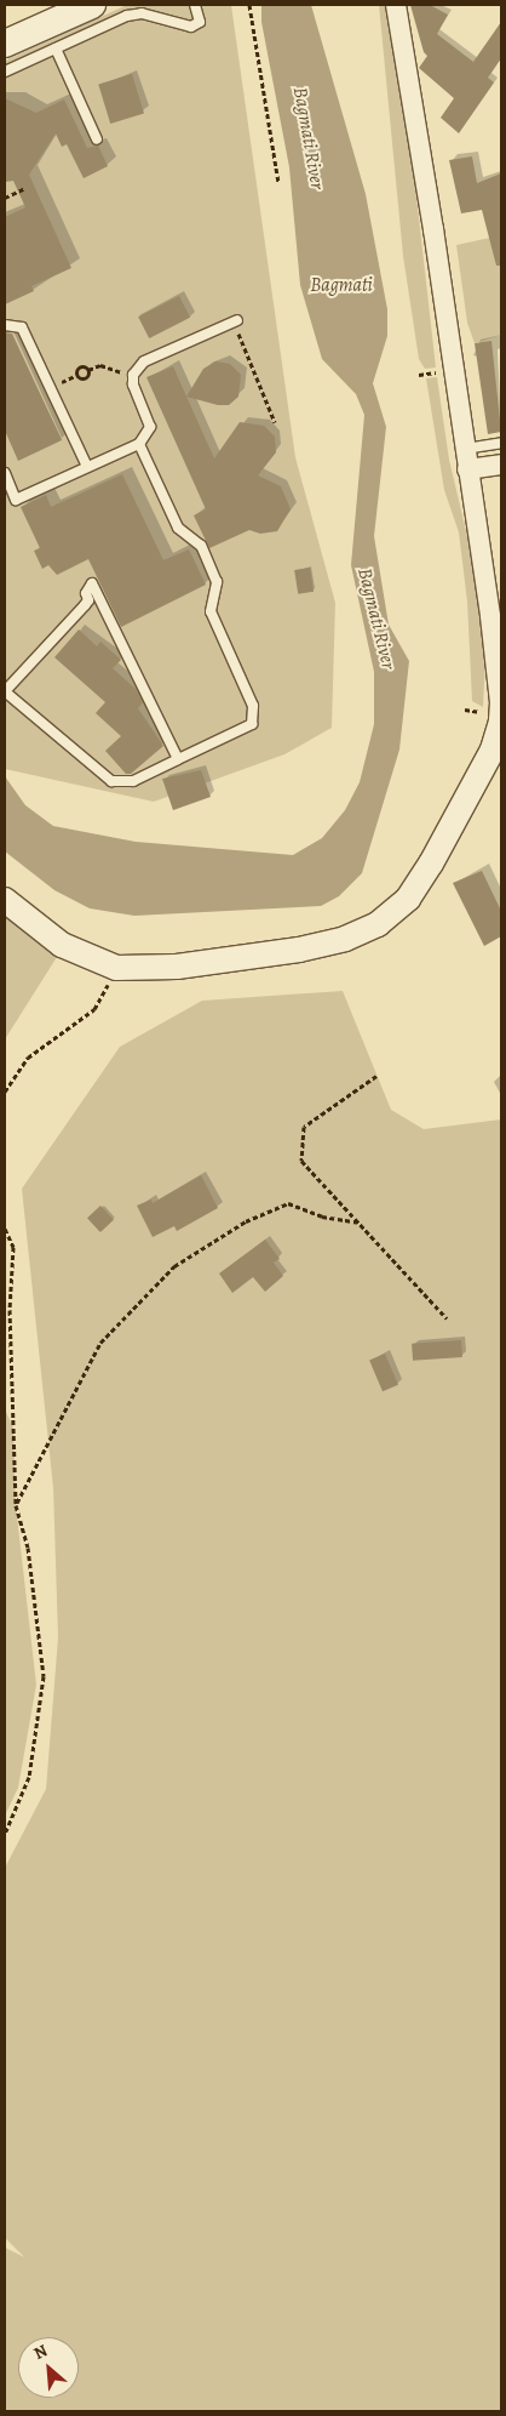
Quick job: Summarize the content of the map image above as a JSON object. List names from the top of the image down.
{
  "water": ["Bagmati River", "Bagmati"],
  "north": "top left"
}
